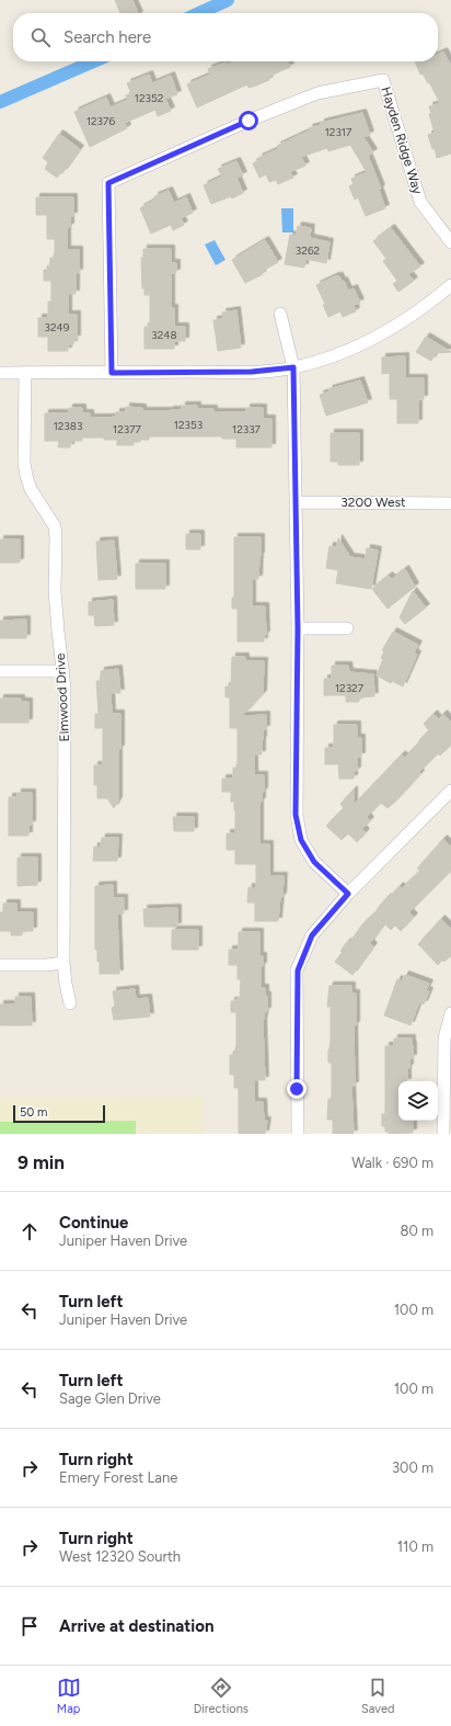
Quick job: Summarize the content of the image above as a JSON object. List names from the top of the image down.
{
  "streets": {
    "street": ["Hayden Ridge Way", "3200 West", "Elmwood Drive"]
  },
  "house_numbers": [
    "12352",
    "12376",
    "12317",
    "3262",
    "3249",
    "3248",
    "12353",
    "12383",
    "12377",
    "12337",
    "12327"
  ],
  "scale_bar": "50 m",
  "page": {
    "search": "Search here",
    "scale": "50 m",
    "heading": ["9 min", "Walk · 690 m"],
    "list": [
      ["Continue", "Juniper Haven Drive", "80 m"],
      ["Turn left", "Juniper Haven Drive", "100 m"],
      ["Turn left", "Sage Glen Drive", "100 m"],
      ["Turn right", "Emery Forest Lane", "300 m"],
      ["Turn right", "West 12320 Sourth", "110 m"],
      "Arrive at destination"
    ],
    "nav": ["Map", "Directions", "Saved"]
  }
}
